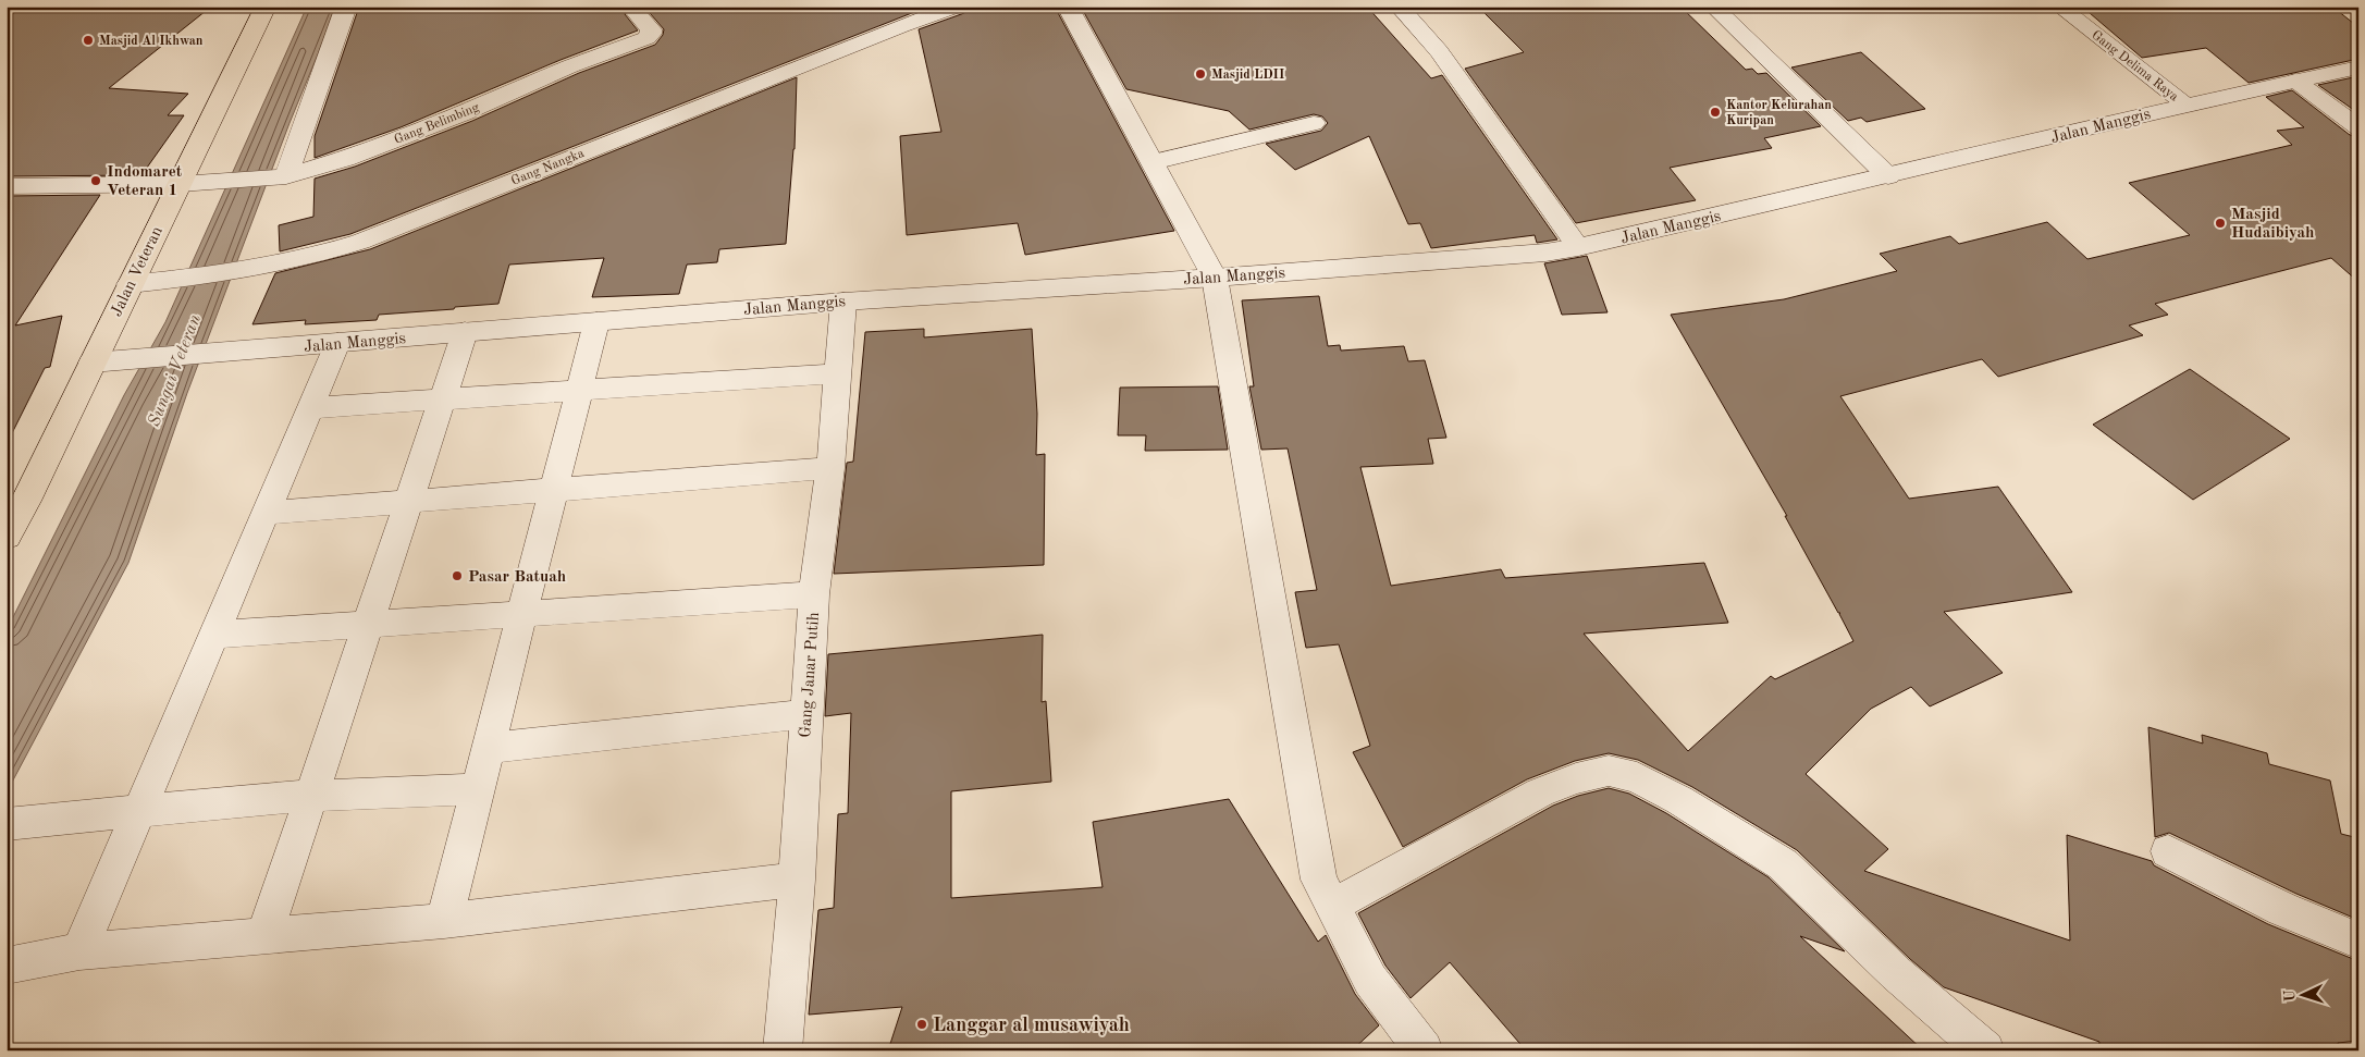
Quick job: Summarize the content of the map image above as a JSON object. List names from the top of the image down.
{
  "streets": {
    "main road": ["Jalan Veteran"],
    "street": [
      "Gang Delima Raya",
      "Gang Belimbing",
      "Jalan Manggis",
      "Gang Nangka",
      "Gang Janar Putih"
    ]
  },
  "crossings": [
    ["Gang Delima Raya", "Jalan Manggis"],
    ["Gang Belimbing", "Jalan Veteran"],
    ["Jalan Manggis", "Jalan Veteran"],
    ["Jalan Manggis", "Gang Janar Putih"],
    ["Gang Nangka", "Jalan Veteran"]
  ],
  "water": ["Sungai Veteran"],
  "places": [
    "Masjid Al Ikhwan",
    "Masjid LDII",
    "Kantor Kelurahan Kuripan",
    "Indomaret Veteran 1",
    "Masjid Hudaibiyah",
    "Pasar Batuah",
    "Langgar al musawiyah"
  ],
  "north": "left"
}
